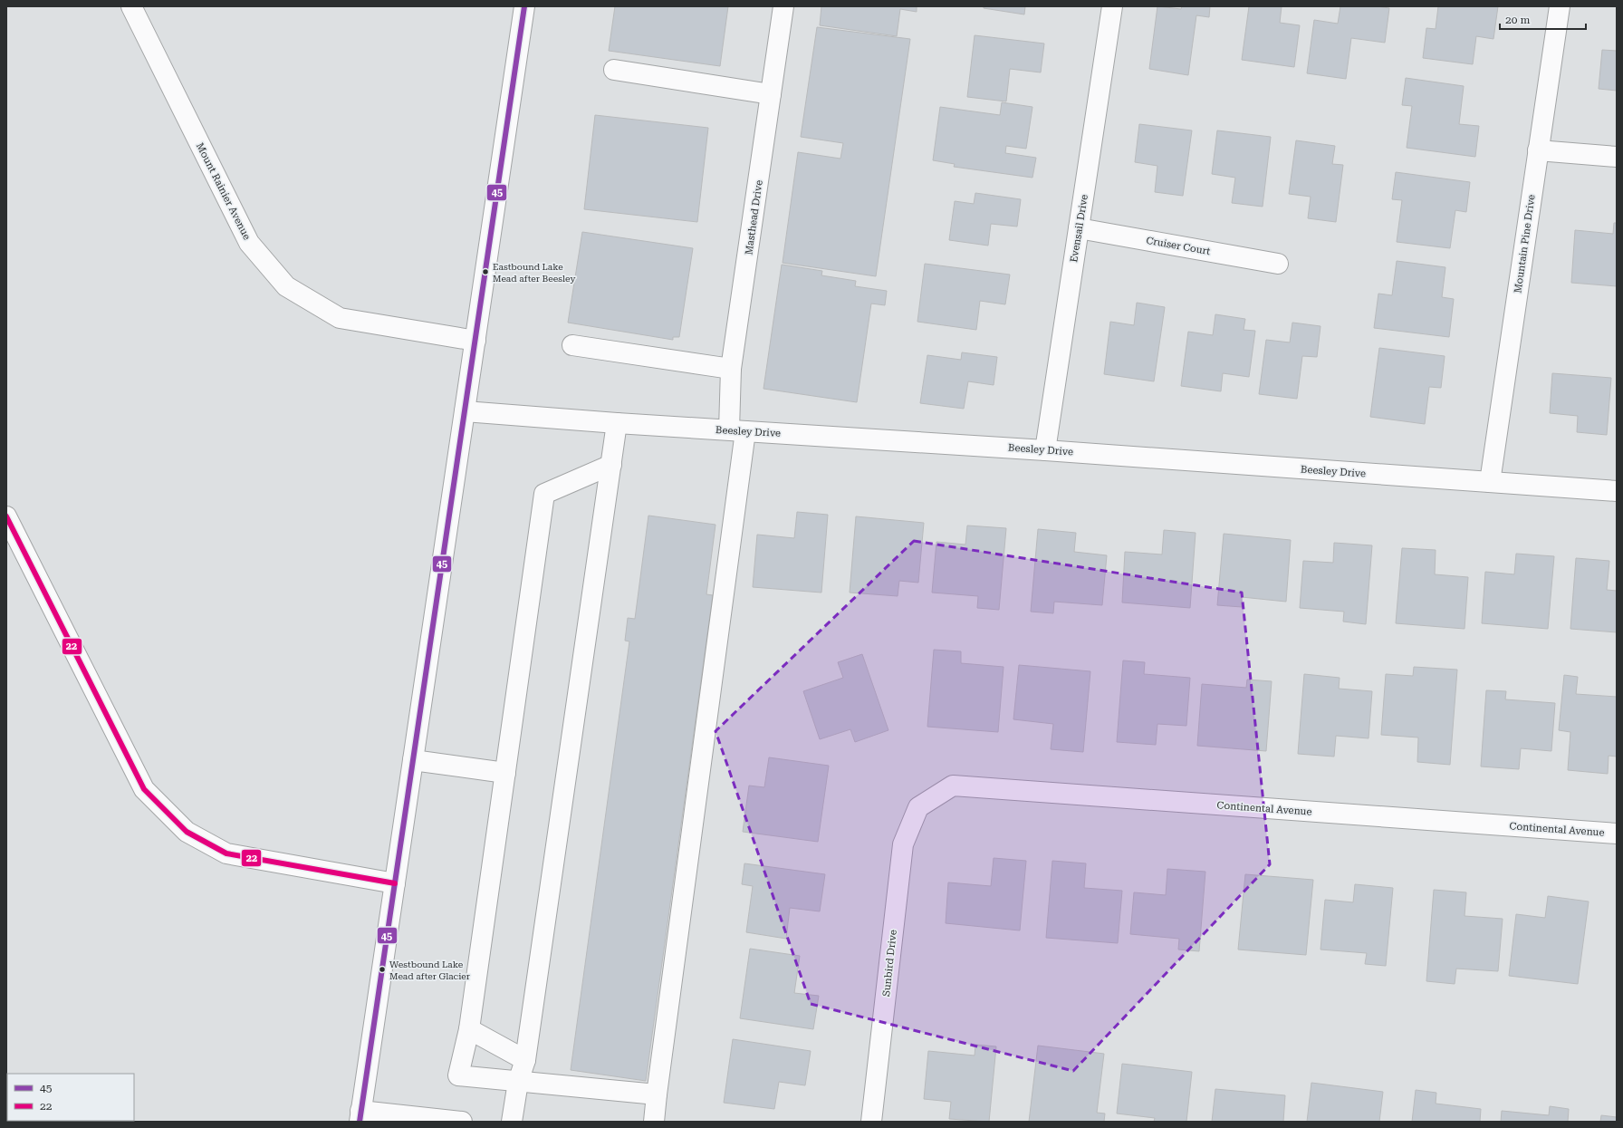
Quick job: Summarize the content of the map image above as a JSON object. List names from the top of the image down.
{
  "streets": {
    "street": [
      "Mount Rainier Avenue",
      "Masthead Drive",
      "Evensail Drive",
      "Mountain Pine Drive",
      "Cruiser Court",
      "Beesley Drive",
      "Continental Avenue",
      "Sunbird Drive"
    ]
  },
  "crossings": [
    ["Masthead Drive", "Beesley Drive"],
    ["Evensail Drive", "Cruiser Court"],
    ["Evensail Drive", "Beesley Drive"],
    ["Mountain Pine Drive", "Beesley Drive"],
    ["Continental Avenue", "Sunbird Drive"]
  ],
  "places": ["Eastbound Lake Mead after Beesley", "Westbound Lake Mead after Glacier"],
  "lines": ["transit line 45", "transit line 22"],
  "legend": ["45", "22"],
  "scale_bar": "20 m"
}
